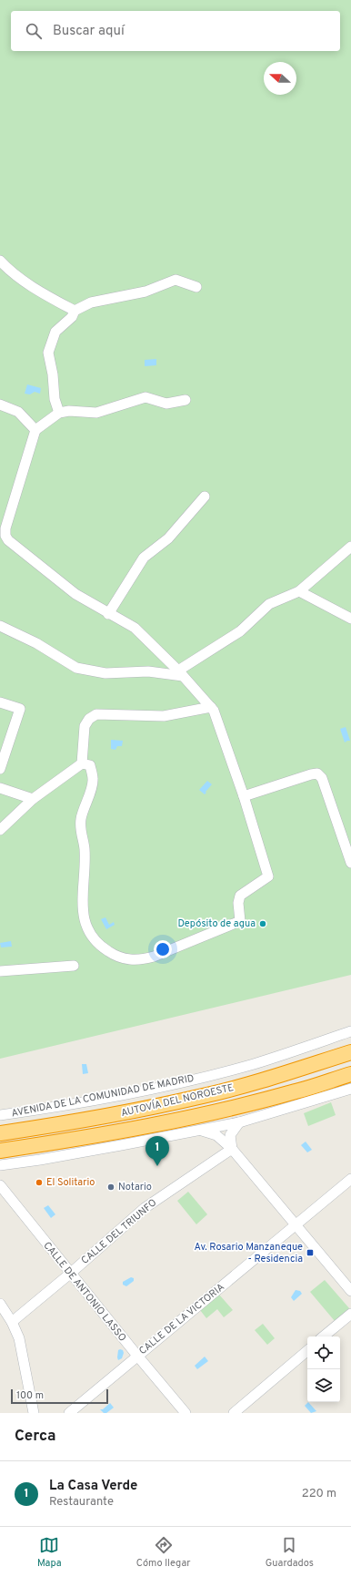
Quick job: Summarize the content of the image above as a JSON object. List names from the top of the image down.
{
  "streets": {
    "highway": ["AUTOVÍA DEL NOROESTE"],
    "street": [
      "AVENIDA DE LA COMUNIDAD DE MADRID",
      "CALLE DEL TRIUNFO",
      "CALLE DE ANTONIO LASSO",
      "CALLE DE LA VICTORIA"
    ]
  },
  "crossings": [
    ["CALLE DEL TRIUNFO", "CALLE DE ANTONIO LASSO"],
    ["CALLE DE ANTONIO LASSO", "CALLE DE LA VICTORIA"]
  ],
  "places": {
    "other": ["Depósito de agua", "El Solitario", "Notario"],
    "transit": ["Av. Rosario Manzaneque - Residencia"]
  },
  "scale_bar": "100 m",
  "north": "left",
  "page": {
    "search": "Buscar aquí",
    "pins": "1",
    "scale": "100 m",
    "heading": "Cerca",
    "list": [
      {
        "mark": "1",
        "name": "La Casa Verde",
        "note": "Restaurante",
        "value": "220 m"
      }
    ],
    "nav": ["Mapa", "Cómo llegar", "Guardados"]
  }
}
